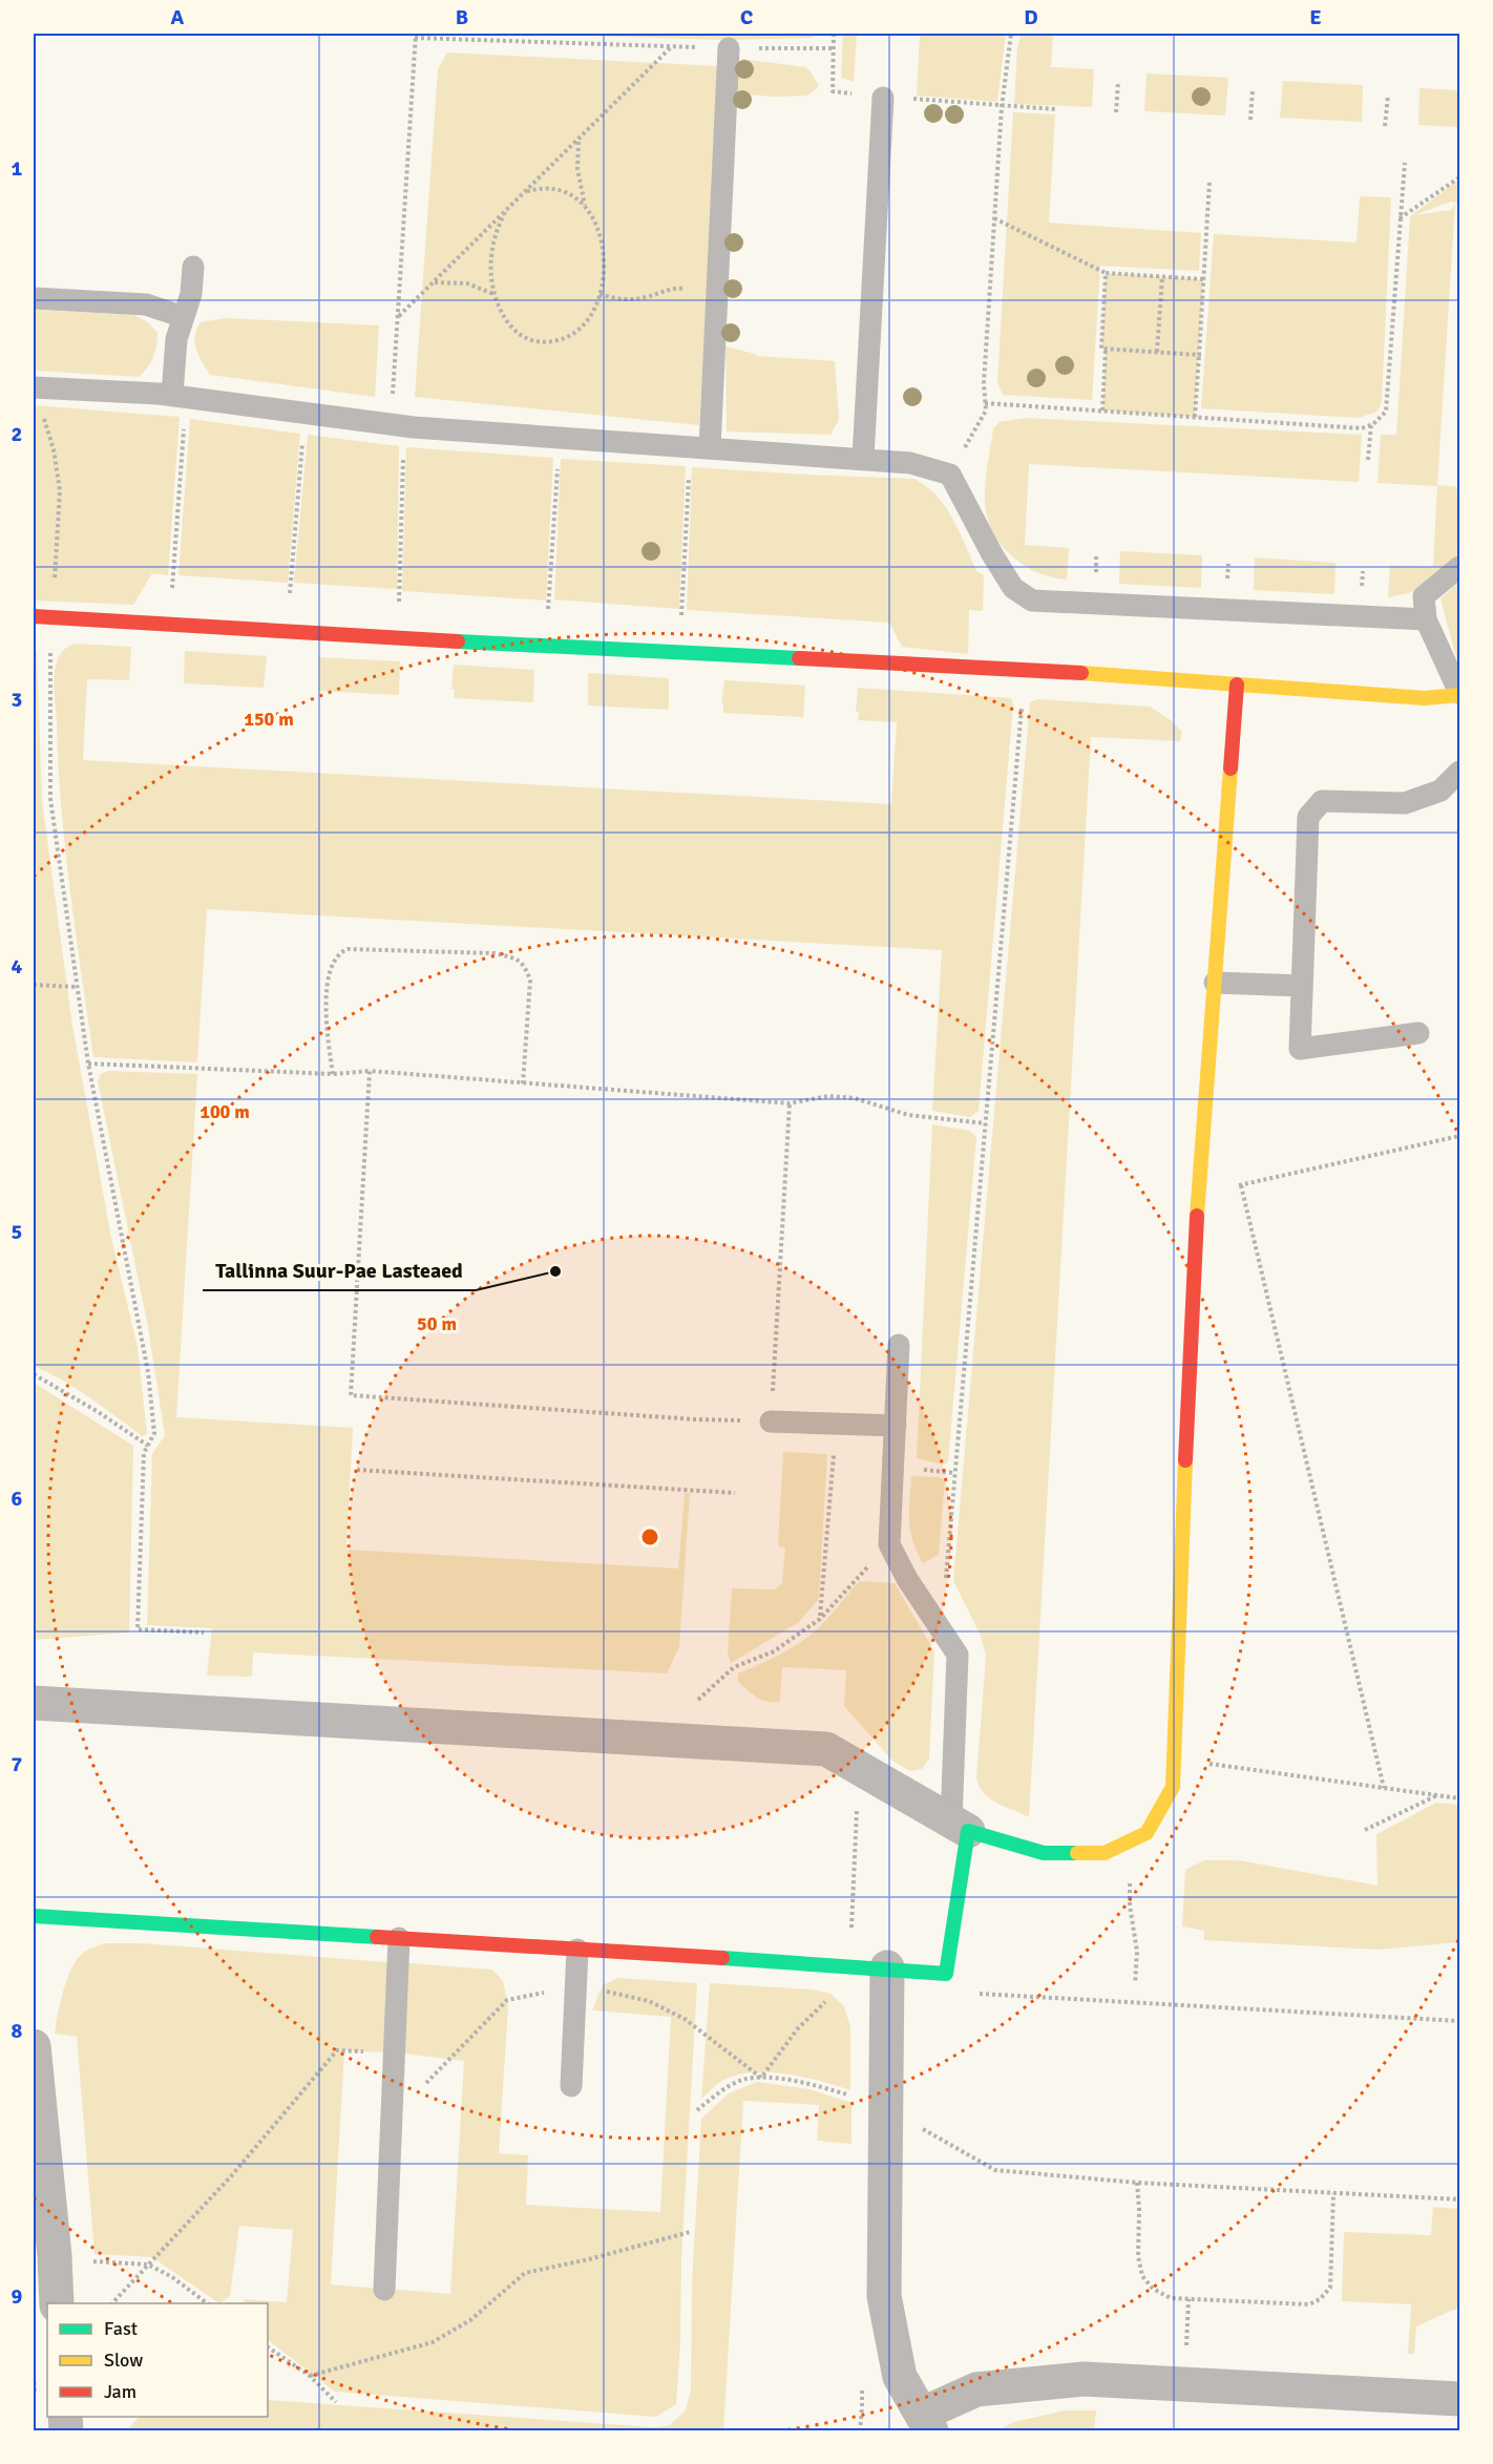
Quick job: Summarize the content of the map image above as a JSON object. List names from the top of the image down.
{
  "places": ["Tallinna Suur-Pae Lasteaed"],
  "legend": ["Fast", "Slow", "Jam"],
  "grid": {
    "columns": [
      "A",
      "B",
      "C",
      "D",
      "E"
    ],
    "rows": [
      "1",
      "2",
      "3",
      "4",
      "5",
      "6",
      "7",
      "8",
      "9"
    ]
  },
  "rings": ["150 m", "100 m", "50 m"]
}
